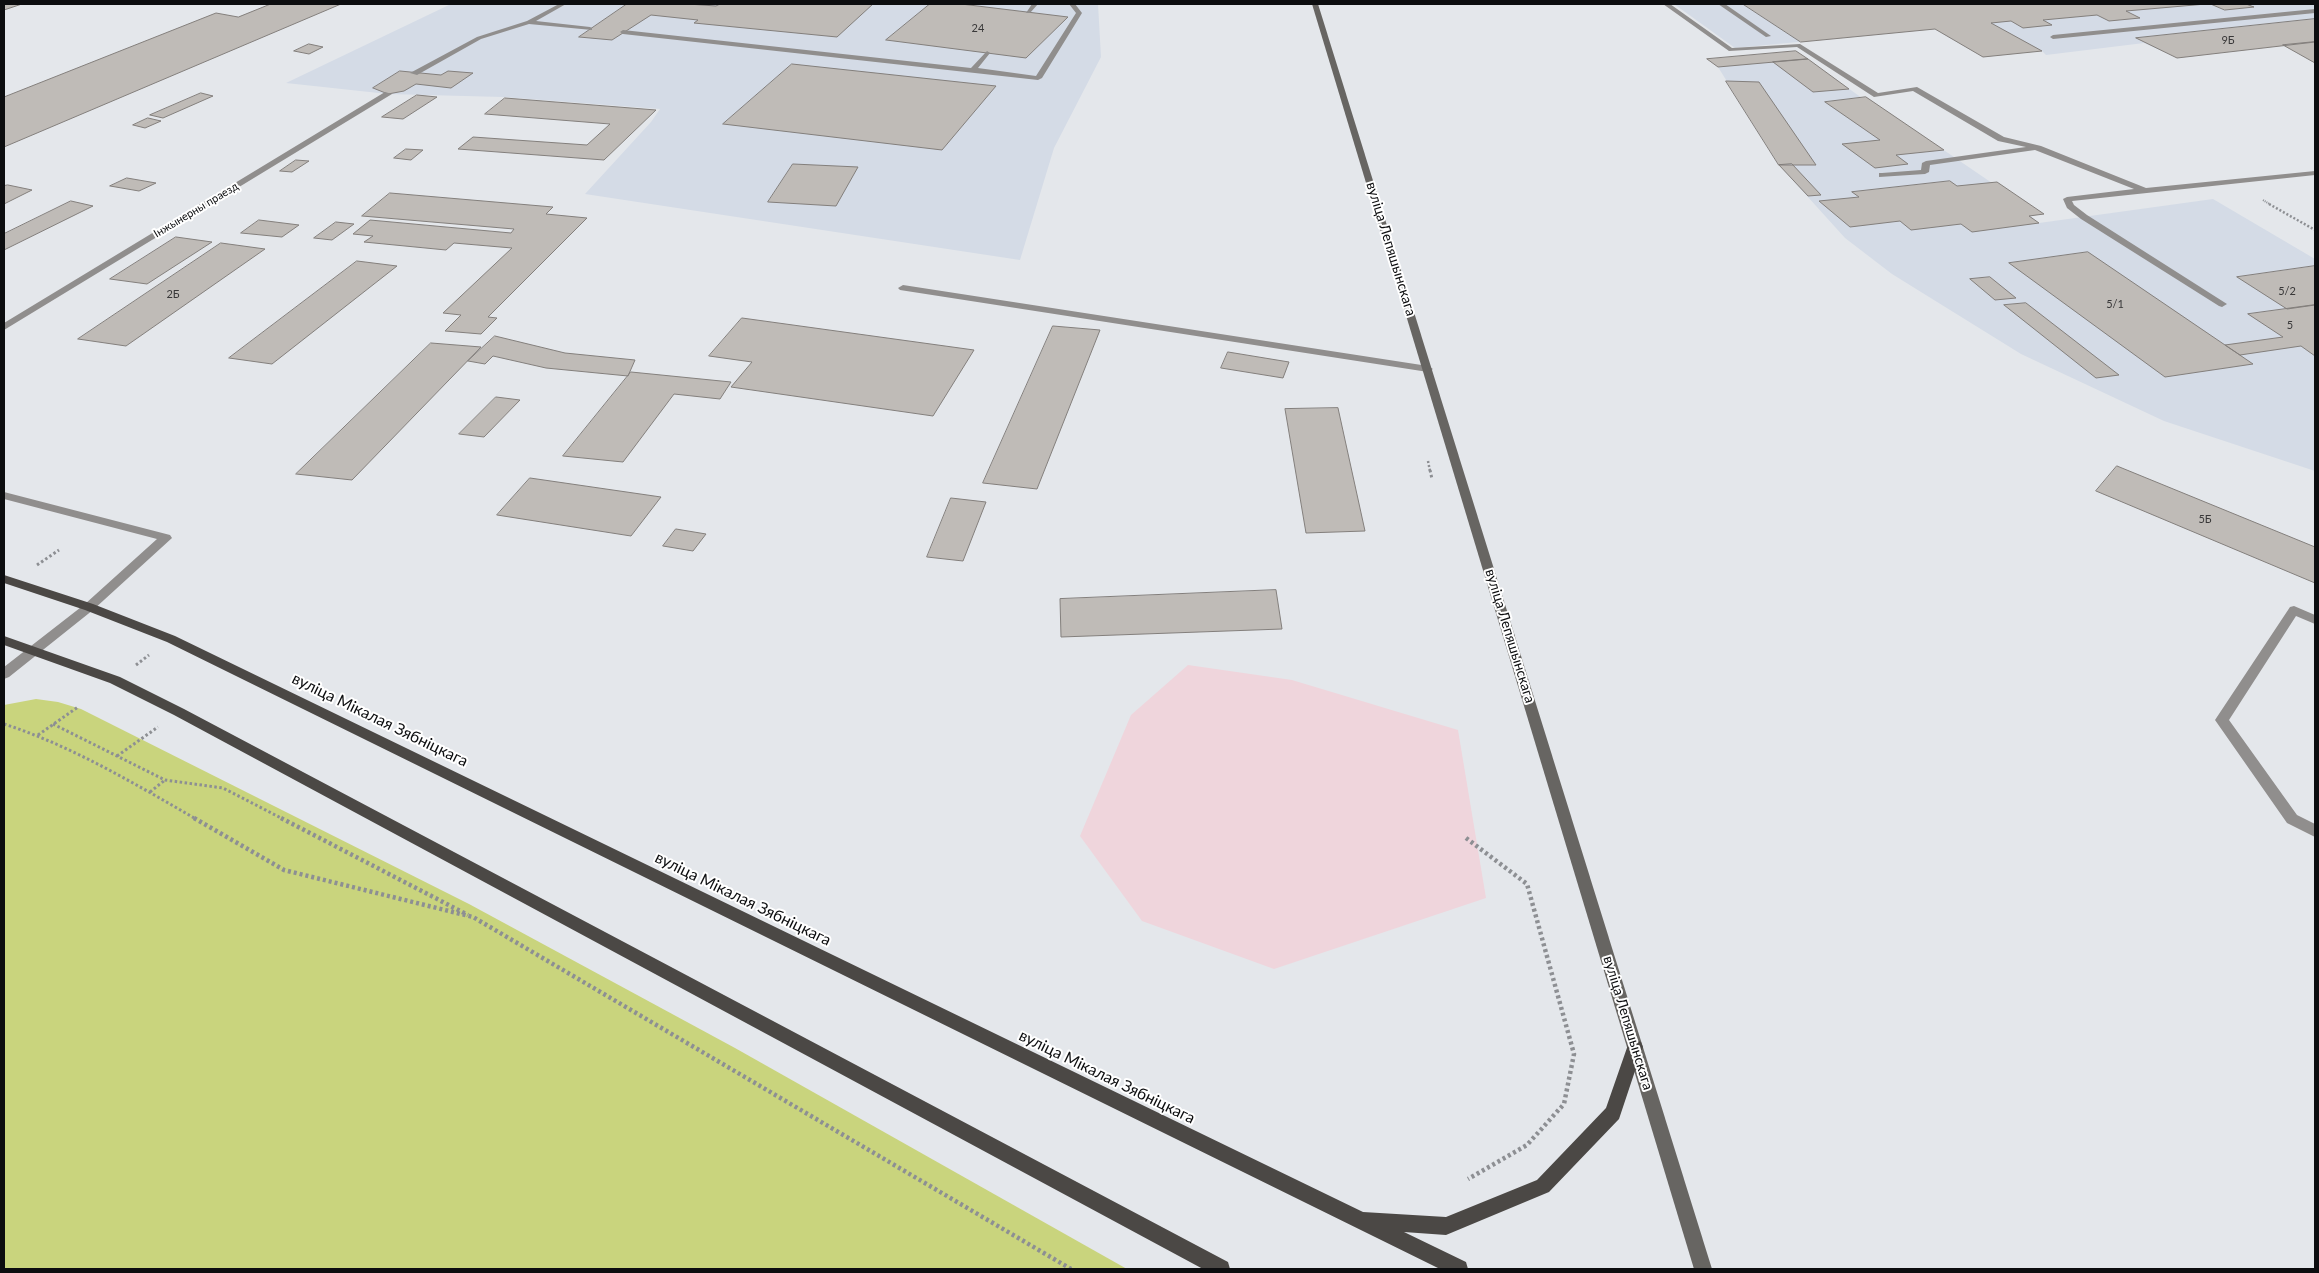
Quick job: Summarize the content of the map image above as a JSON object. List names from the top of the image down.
{
  "streets": {
    "main road": ["вуліца Лепяшынскага", "вуліца Мікалая Зябніцкага"],
    "street": ["Інжынерны праезд"]
  },
  "house_numbers": [
    "24",
    "9Б",
    "5/2",
    "2Б",
    "5/1",
    "5",
    "5Б"
  ]
}
